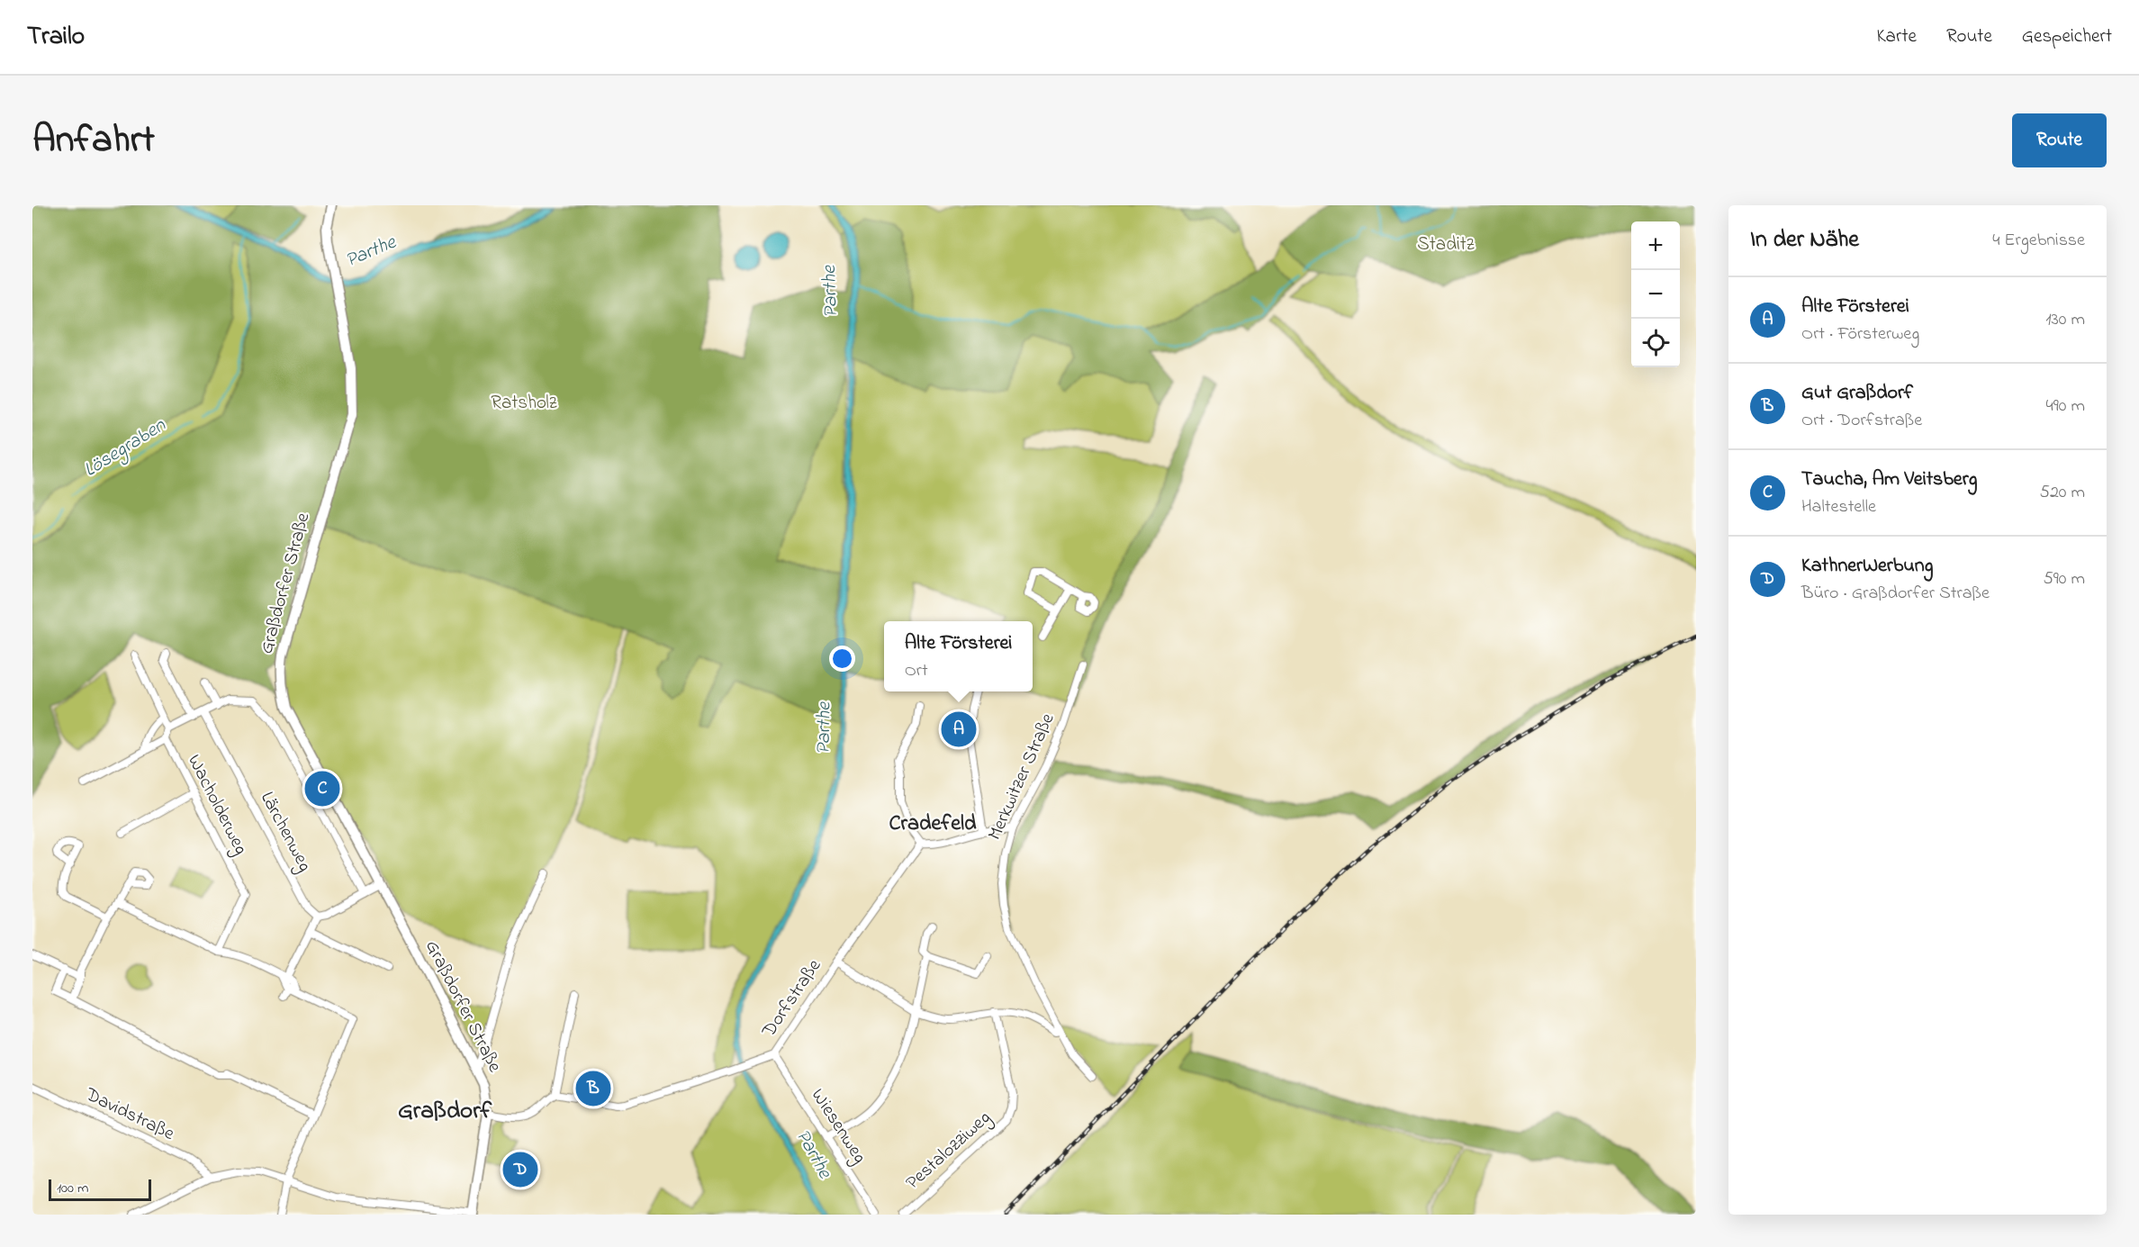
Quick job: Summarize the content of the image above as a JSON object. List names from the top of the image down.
{
  "streets": {
    "street": [
      "Graßdorfer Straße",
      "Merkwitzer Straße",
      "Wacholderweg",
      "Lärchenweg",
      "Dorfstraße",
      "Davidstraße",
      "Wiesenweg",
      "Pestalozziweg"
    ]
  },
  "crossings": [
    ["Dorfstraße", "Wiesenweg"]
  ],
  "districts": ["Cradefeld", "Graßdorf"],
  "water": ["Parthe", "Lösegraben"],
  "parks": ["Staditz", "Ratsholz"],
  "scale_bar": "100 m",
  "page": {
    "header": "Trailo",
    "nav": ["Karte", "Route", "Gespeichert"],
    "title": "Anfahrt",
    "buttons": "Route",
    "heading": ["In der Nähe", "4 Ergebnisse"],
    "map_buttons": ["+", "−"],
    "list": [
      {
        "mark": "A",
        "name": "Alte Försterei",
        "note": "Ort · Försterweg",
        "value": "130 m"
      },
      {
        "mark": "B",
        "name": "Gut Graßdorf",
        "note": "Ort · Dorfstraße",
        "value": "490 m"
      },
      {
        "mark": "C",
        "name": "Taucha, Am Veitsberg",
        "note": "Haltestelle",
        "value": "520 m"
      },
      {
        "mark": "D",
        "name": "KathnerWerbung",
        "note": "Büro · Graßdorfer Straße",
        "value": "590 m"
      }
    ],
    "popup": ["Alte Försterei", "Ort"],
    "pins": [
      "A",
      "C",
      "B",
      "D"
    ],
    "scale": "100 m"
  }
}
